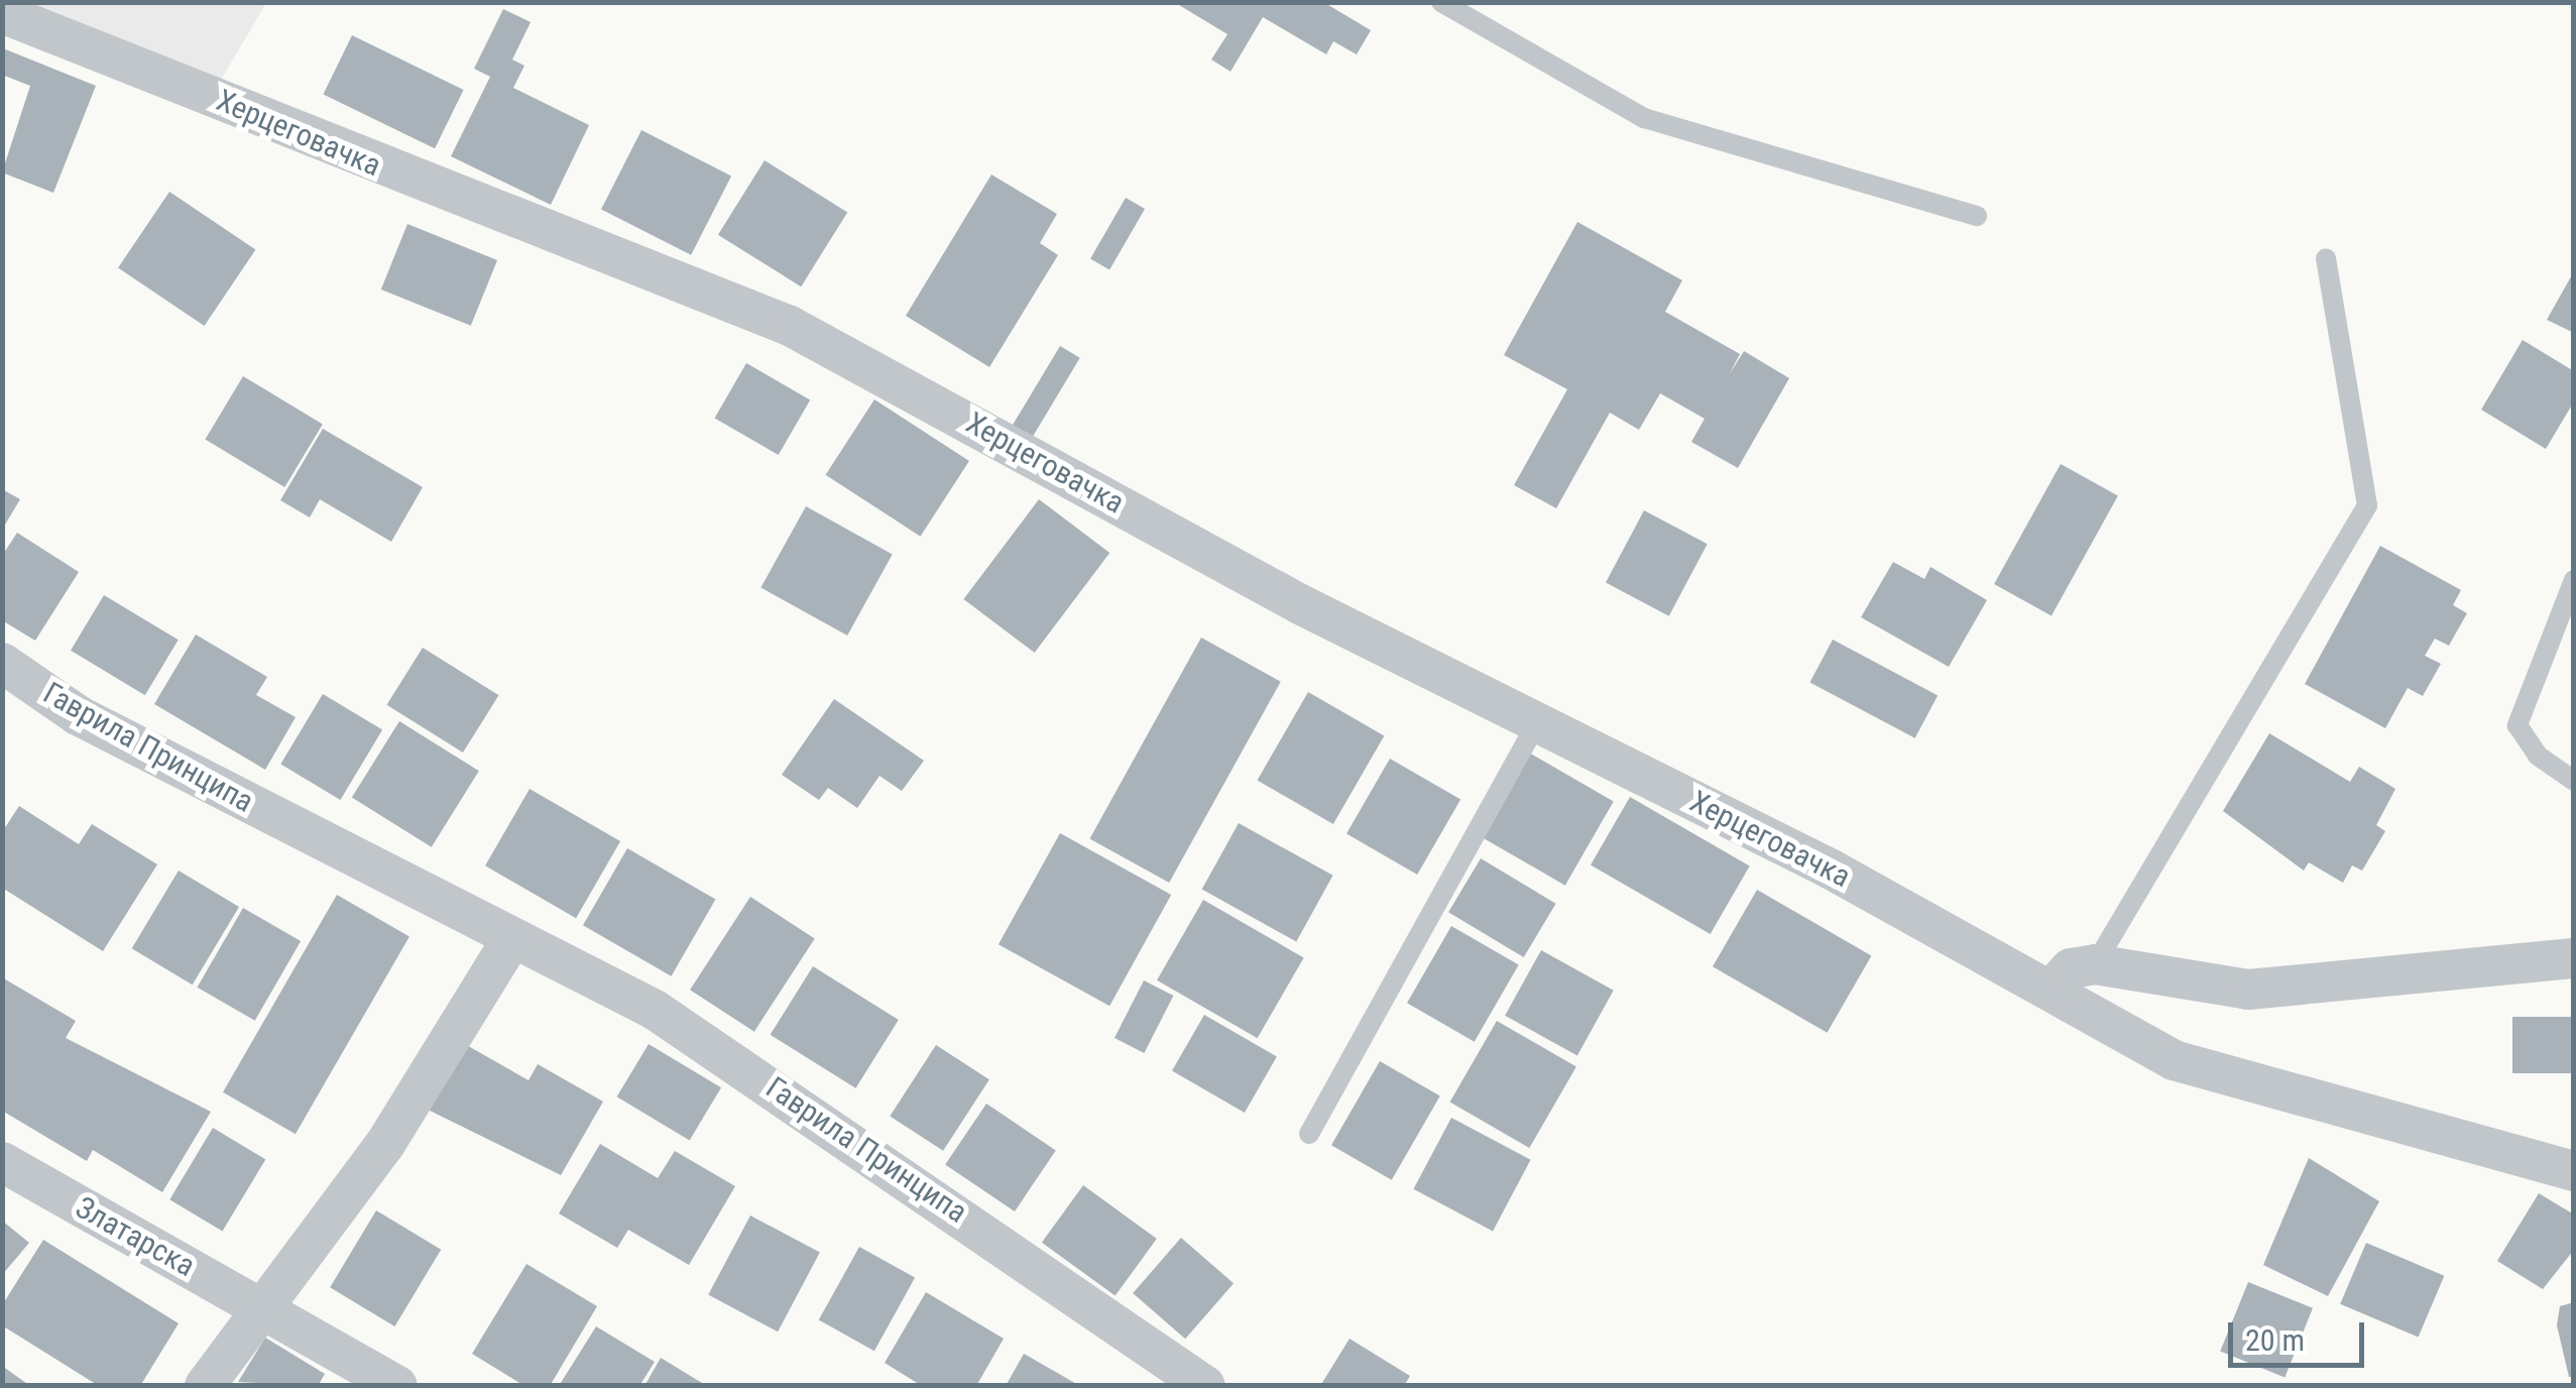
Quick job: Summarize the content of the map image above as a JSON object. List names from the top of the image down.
{
  "streets": {
    "street": ["Херцеговачка", "Гаврила Принципа", "Златарска"]
  },
  "scale_bar": "20 m"
}
